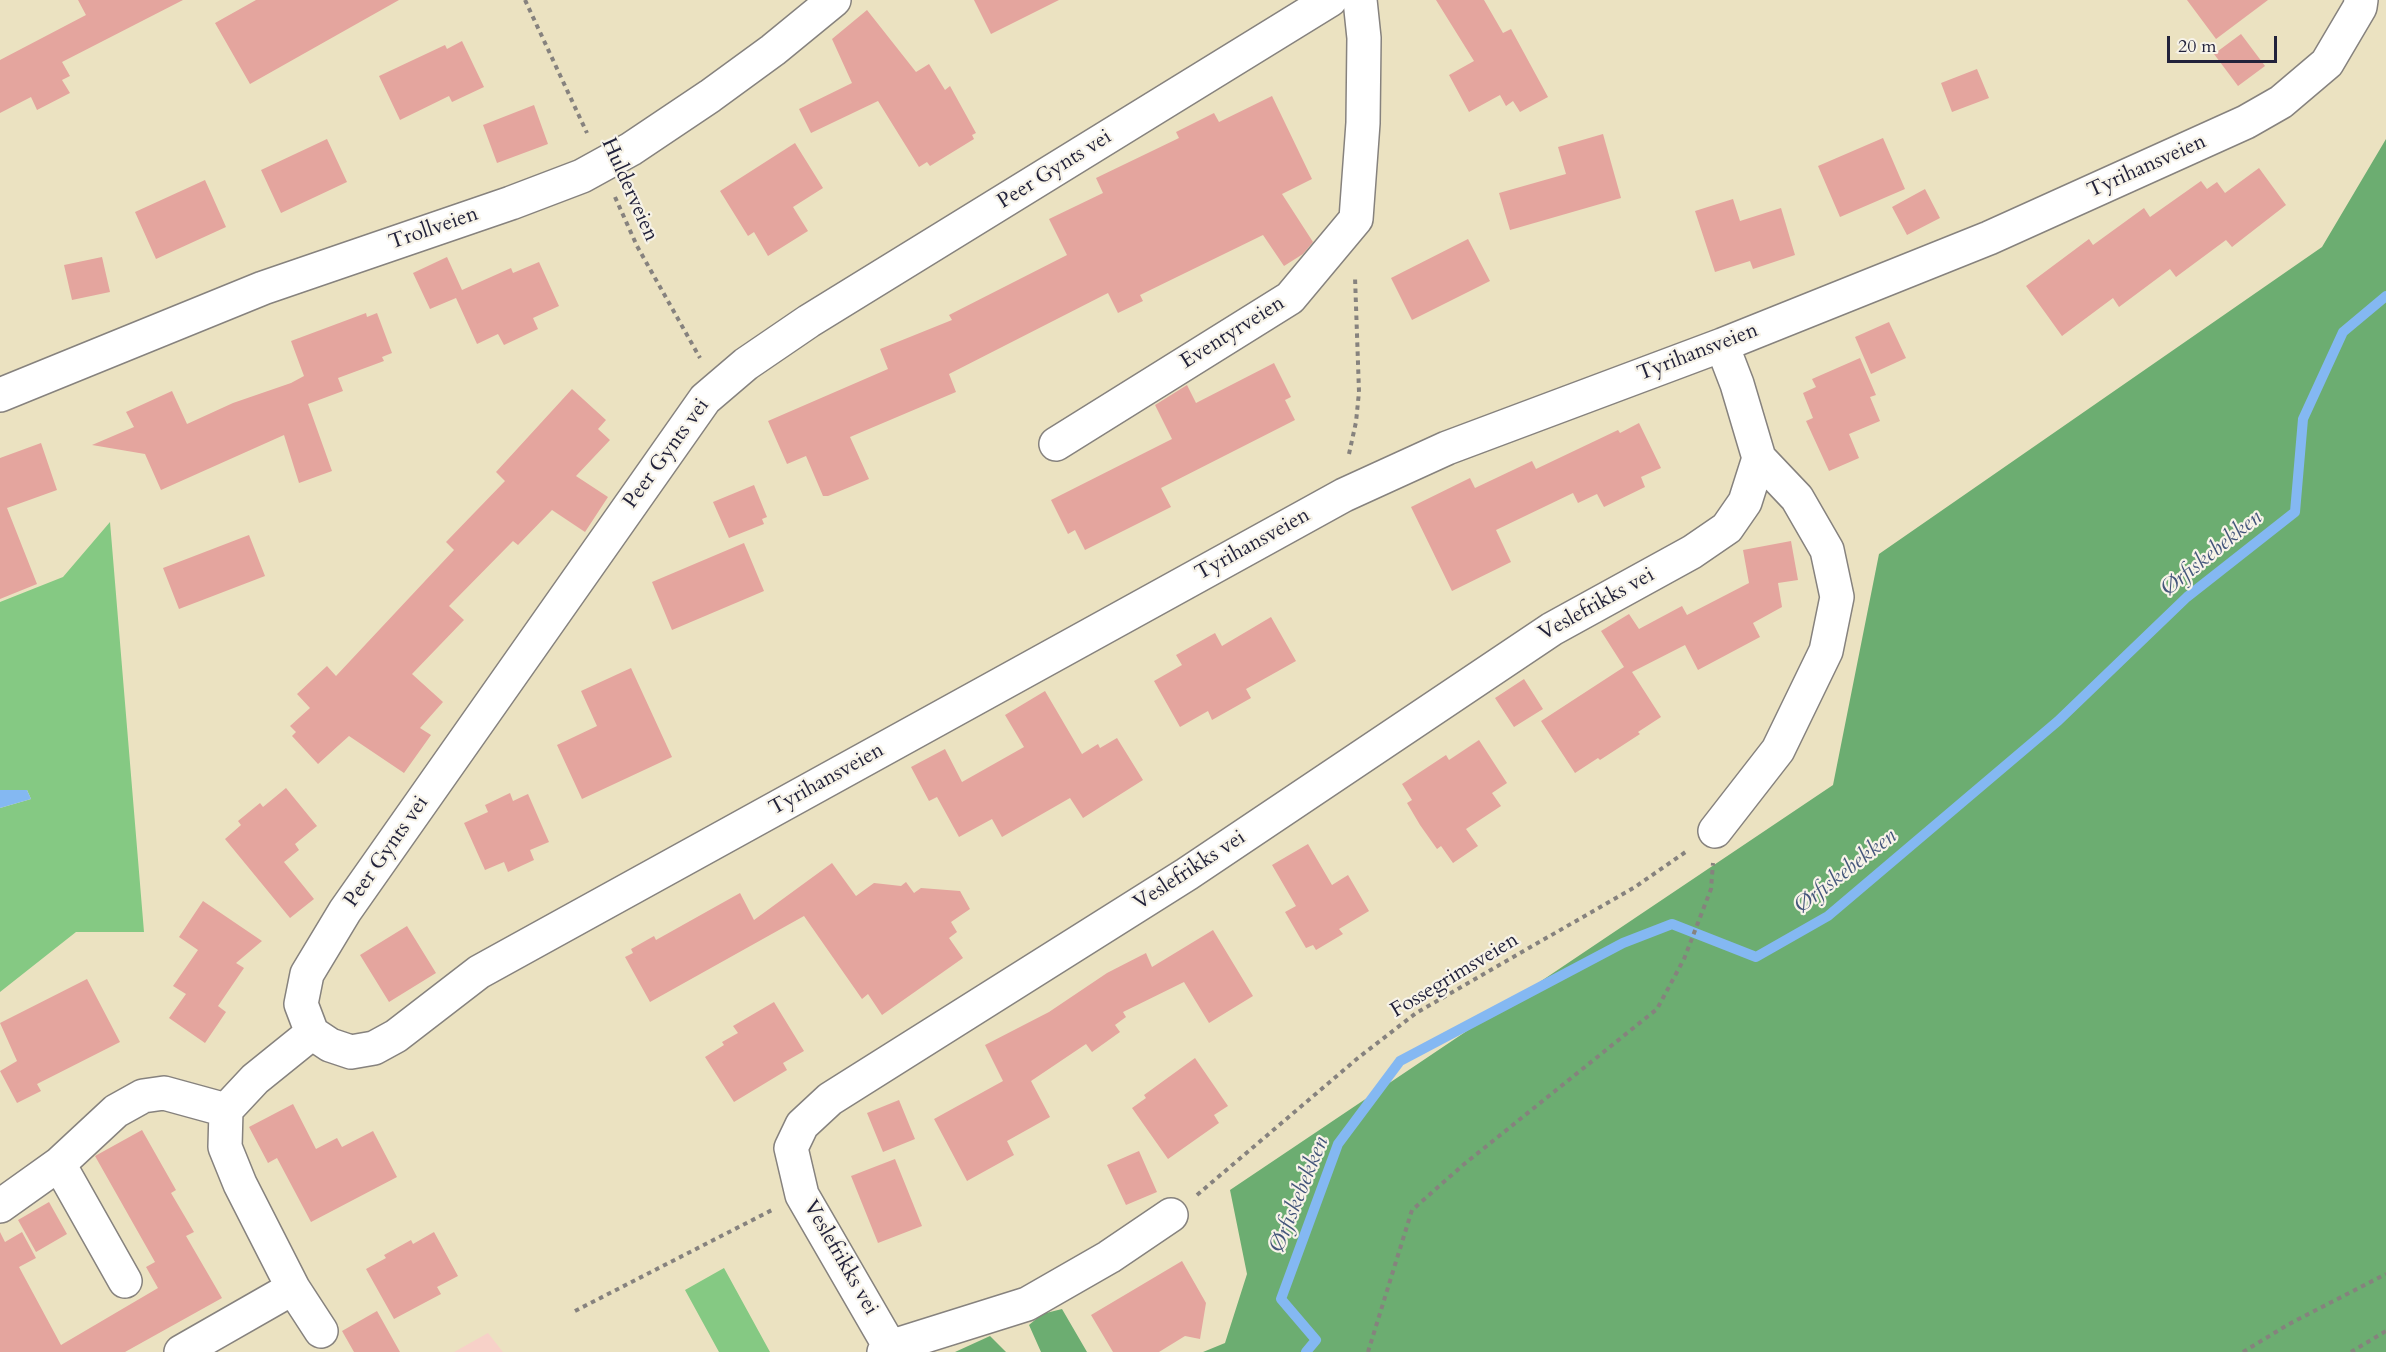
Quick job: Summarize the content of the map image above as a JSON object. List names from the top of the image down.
{
  "streets": {
    "street": [
      "Tyrihansveien",
      "Peer Gynts vei",
      "Trollveien",
      "Eventyrveien",
      "Veslefrikks vei"
    ],
    "path": ["Hulderveien", "Fossegrimsveien"]
  },
  "crossings": [
    ["Tyrihansveien", "Peer Gynts vei"],
    ["Peer Gynts vei", "Hulderveien"],
    ["Hulderveien", "Trollveien"],
    ["Veslefrikks vei", "Fossegrimsveien"]
  ],
  "water": ["Ørfiskebekken"],
  "scale_bar": "20 m"
}
